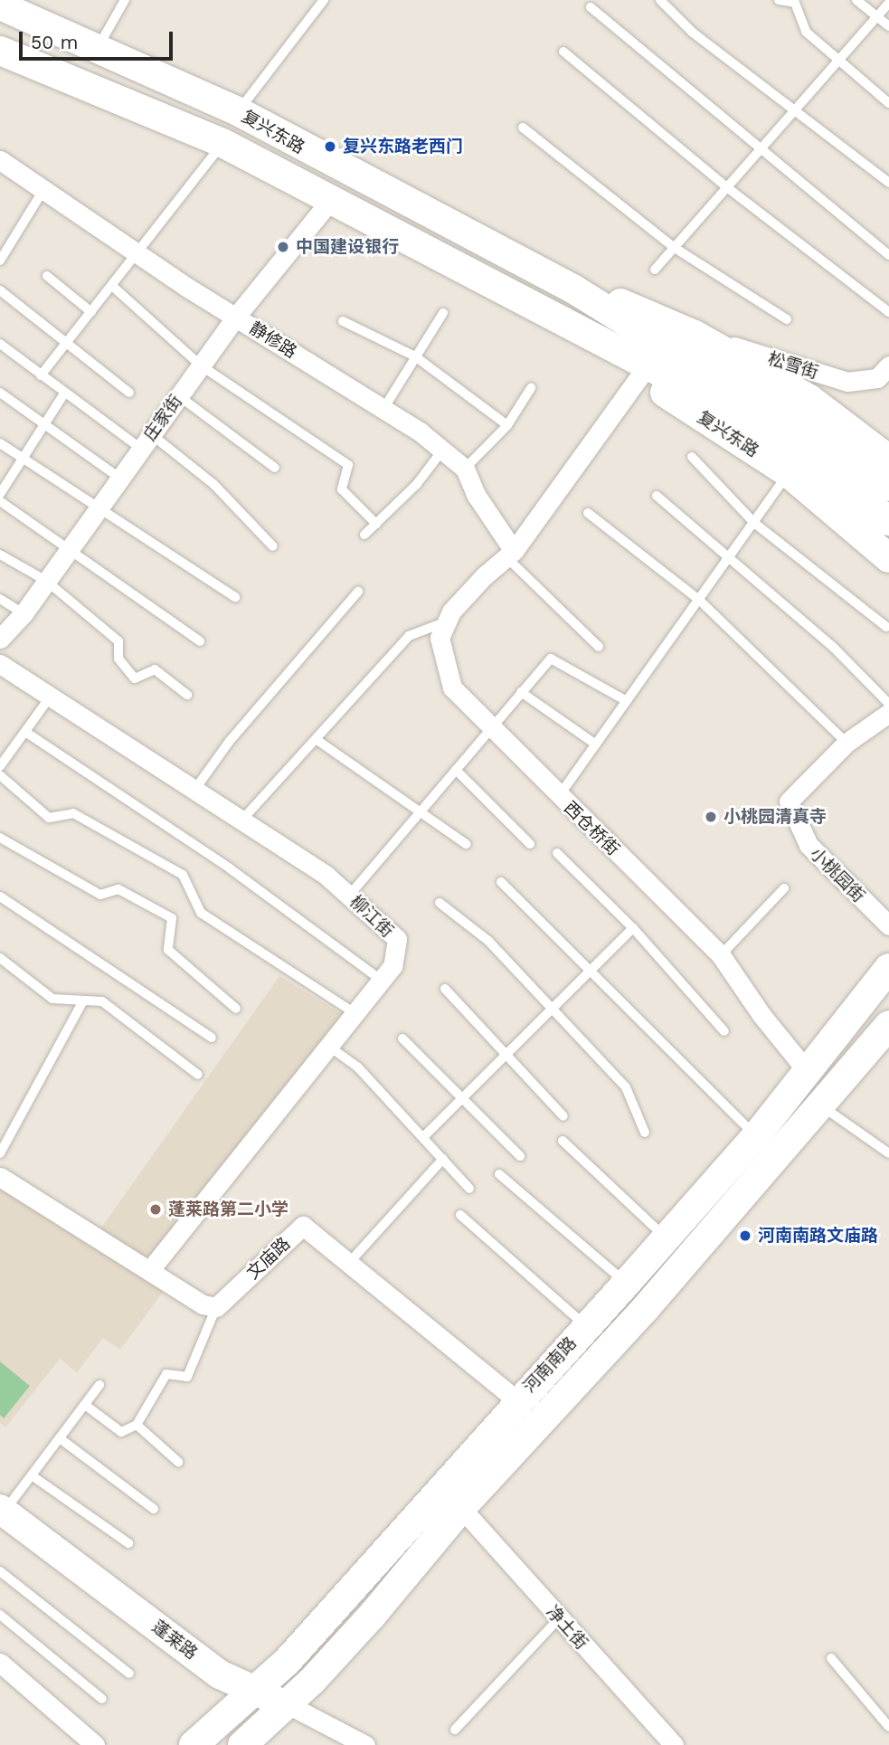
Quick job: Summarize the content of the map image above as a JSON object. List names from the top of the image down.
{
  "streets": {
    "main road": ["复兴东路", "河南南路", "蓬莱路"],
    "street": [
      "静修路",
      "松雪街",
      "庄家街",
      "西仓桥街",
      "小桃园街",
      "柳江街",
      "文庙路",
      "净土街"
    ]
  },
  "crossings": [
    ["复兴东路", "松雪街"],
    ["复兴东路", "庄家街"],
    ["静修路", "庄家街"],
    ["静修路", "西仓桥街"],
    ["西仓桥街", "河南南路"],
    ["文庙路", "河南南路"],
    ["河南南路", "净土街"],
    ["河南南路", "蓬莱路"]
  ],
  "places": [
    "复兴东路老西门",
    "中国建设银行",
    "小桃园清真寺",
    "蓬莱路第二小学",
    "河南南路文庙路"
  ],
  "scale_bar": "50 m"
}
